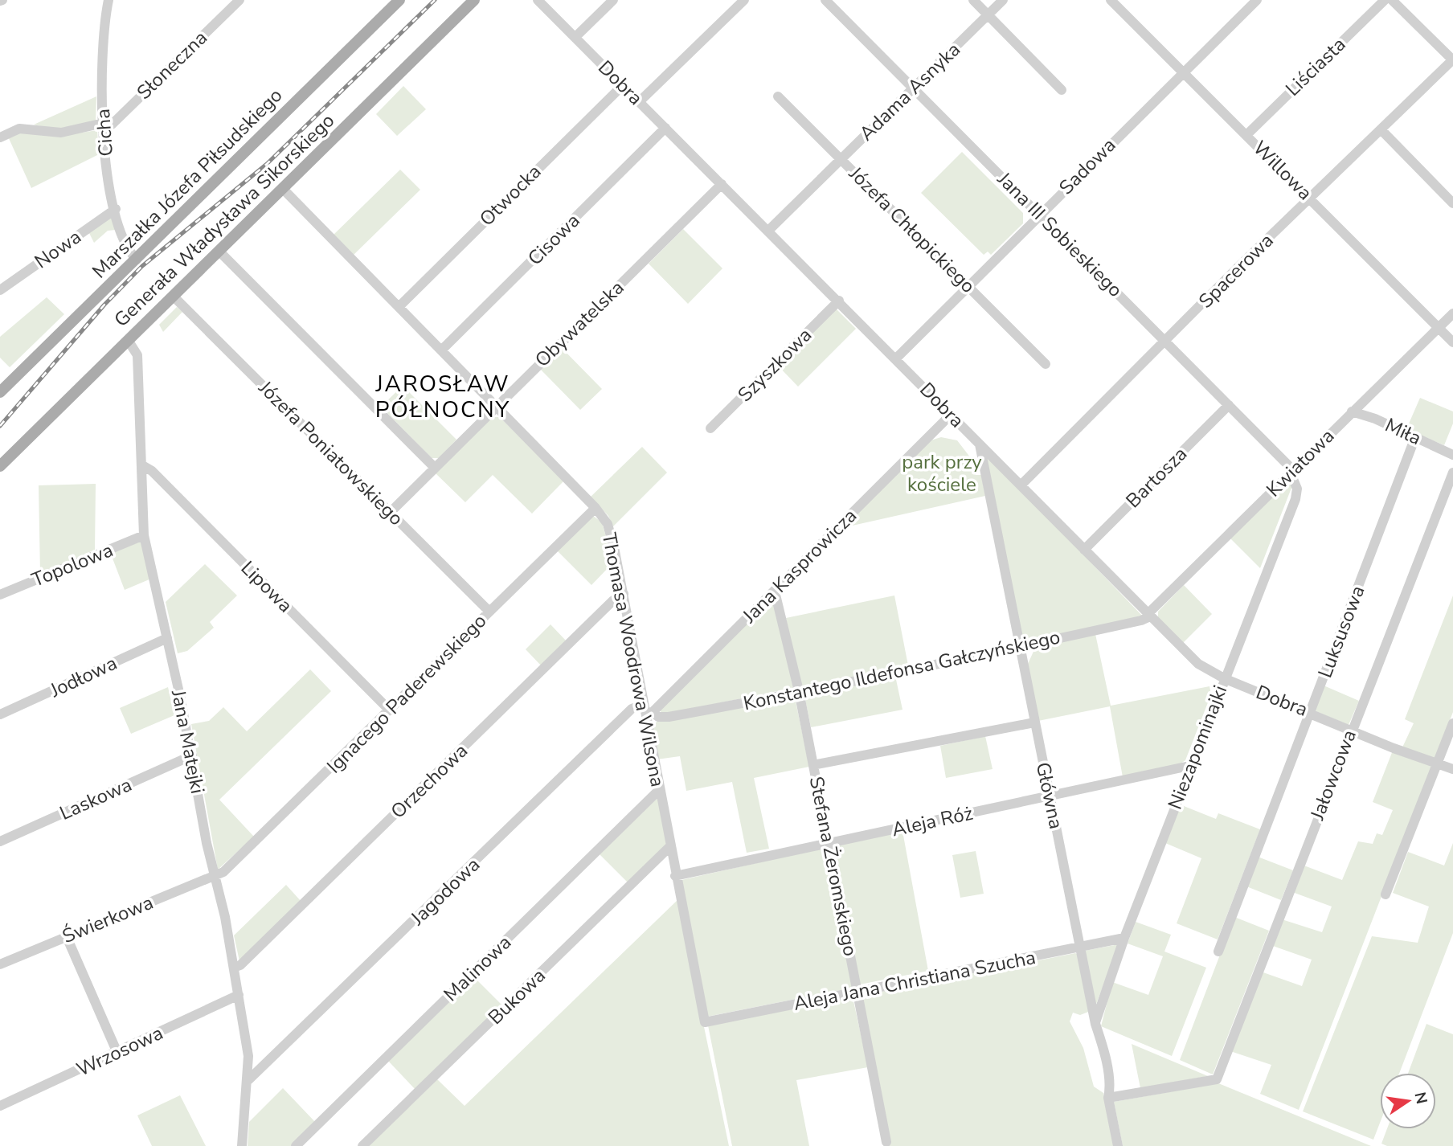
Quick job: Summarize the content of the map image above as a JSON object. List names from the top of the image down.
{
  "streets": {
    "main road": ["Marszałka Józefa Piłsudskiego", "Generała Władysława Sikorskiego"],
    "street": [
      "Słoneczna",
      "Liściasta",
      "Dobra",
      "Adama Asnyka",
      "Cicha",
      "Sadowa",
      "Willowa",
      "Otwocka",
      "Józefa Chłopickiego",
      "Jana III Sobieskiego",
      "Cisowa",
      "Nowa",
      "Spacerowa",
      "Obywatelska",
      "Szyszkowa",
      "Miła",
      "Józefa Poniatowskiego",
      "Kwiatowa",
      "Bartosza",
      "Topolowa",
      "Jana Kasprowicza",
      "Lipowa",
      "Luksusowa",
      "Thomasa Woodrowa Wilsona",
      "Konstantego Ildefonsa Gałczyńskiego",
      "Jodłowa",
      "Ignacego Paderewskiego",
      "Jana Matejki",
      "Niezapominajki",
      "Jałowcowa",
      "Orzechowa",
      "Główna",
      "Laskowa",
      "Aleja Róż",
      "Stefana Żeromskiego",
      "Jagodowa",
      "Świerkowa",
      "Malinowa",
      "Aleja Jana Christiana Szucha",
      "Bukowa",
      "Wrzosowa"
    ]
  },
  "crossings": [
    ["Słoneczna", "Cicha"],
    ["Liściasta", "Willowa"],
    ["Dobra", "Adama Asnyka"],
    ["Dobra", "Sadowa"],
    ["Dobra", "Otwocka"],
    ["Dobra", "Cisowa"],
    ["Dobra", "Spacerowa"],
    ["Dobra", "Obywatelska"],
    ["Dobra", "Szyszkowa"],
    ["Dobra", "Kwiatowa"],
    ["Dobra", "Bartosza"],
    ["Dobra", "Jana Kasprowicza"],
    ["Dobra", "Luksusowa"],
    ["Dobra", "Konstantego Ildefonsa Gałczyńskiego"],
    ["Dobra", "Niezapominajki"],
    ["Dobra", "Jałowcowa"],
    ["Dobra", "Główna"],
    ["Adama Asnyka", "Józefa Chłopickiego"],
    ["Adama Asnyka", "Jana III Sobieskiego"],
    ["Cicha", "Marszałka Józefa Piłsudskiego"],
    ["Cicha", "Nowa"],
    ["Sadowa", "Willowa"],
    ["Sadowa", "Józefa Chłopickiego"],
    ["Sadowa", "Jana III Sobieskiego"],
    ["Willowa", "Spacerowa"],
    ["Willowa", "Kwiatowa"],
    ["Otwocka", "Thomasa Woodrowa Wilsona"],
    ["Generała Władysława Sikorskiego", "Józefa Poniatowskiego"],
    ["Generała Władysława Sikorskiego", "Thomasa Woodrowa Wilsona"],
    ["Generała Władysława Sikorskiego", "Jana Matejki"],
    ["Jana III Sobieskiego", "Spacerowa"],
    ["Jana III Sobieskiego", "Kwiatowa"],
    ["Jana III Sobieskiego", "Bartosza"],
    ["Jana III Sobieskiego", "Niezapominajki"],
    ["Cisowa", "Thomasa Woodrowa Wilsona"],
    ["Obywatelska", "Józefa Poniatowskiego"],
    ["Obywatelska", "Thomasa Woodrowa Wilsona"],
    ["Miła", "Kwiatowa"],
    ["Miła", "Luksusowa"],
    ["Józefa Poniatowskiego", "Ignacego Paderewskiego"],
    ["Kwiatowa", "Konstantego Ildefonsa Gałczyńskiego"],
    ["Kwiatowa", "Niezapominajki"],
    ["Topolowa", "Jana Matejki"],
    ["Jana Kasprowicza", "Thomasa Woodrowa Wilsona"],
    ["Jana Kasprowicza", "Konstantego Ildefonsa Gałczyńskiego"],
    ["Jana Kasprowicza", "Stefana Żeromskiego"],
    ["Jana Kasprowicza", "Jagodowa"],
    ["Lipowa", "Ignacego Paderewskiego"],
    ["Lipowa", "Jana Matejki"],
    ["Thomasa Woodrowa Wilsona", "Konstantego Ildefonsa Gałczyńskiego"],
    ["Thomasa Woodrowa Wilsona", "Ignacego Paderewskiego"],
    ["Thomasa Woodrowa Wilsona", "Orzechowa"],
    ["Thomasa Woodrowa Wilsona", "Aleja Róż"],
    ["Thomasa Woodrowa Wilsona", "Jagodowa"],
    ["Thomasa Woodrowa Wilsona", "Malinowa"],
    ["Thomasa Woodrowa Wilsona", "Aleja Jana Christiana Szucha"],
    ["Thomasa Woodrowa Wilsona", "Bukowa"],
    ["Konstantego Ildefonsa Gałczyńskiego", "Główna"],
    ["Konstantego Ildefonsa Gałczyńskiego", "Stefana Żeromskiego"],
    ["Konstantego Ildefonsa Gałczyńskiego", "Jagodowa"],
    ["Jodłowa", "Jana Matejki"],
    ["Ignacego Paderewskiego", "Jana Matejki"],
    ["Ignacego Paderewskiego", "Świerkowa"],
    ["Jana Matejki", "Orzechowa"],
    ["Jana Matejki", "Laskowa"],
    ["Jana Matejki", "Jagodowa"],
    ["Jana Matejki", "Świerkowa"],
    ["Jana Matejki", "Wrzosowa"],
    ["Niezapominajki", "Główna"],
    ["Niezapominajki", "Aleja Róż"],
    ["Niezapominajki", "Aleja Jana Christiana Szucha"],
    ["Jałowcowa", "Główna"],
    ["Główna", "Aleja Róż"],
    ["Główna", "Aleja Jana Christiana Szucha"],
    ["Aleja Róż", "Stefana Żeromskiego"],
    ["Stefana Żeromskiego", "Aleja Jana Christiana Szucha"]
  ],
  "districts": ["JAROSŁAW PÓŁNOCNY"],
  "parks": ["park przy kościele"],
  "north": "right"
}
